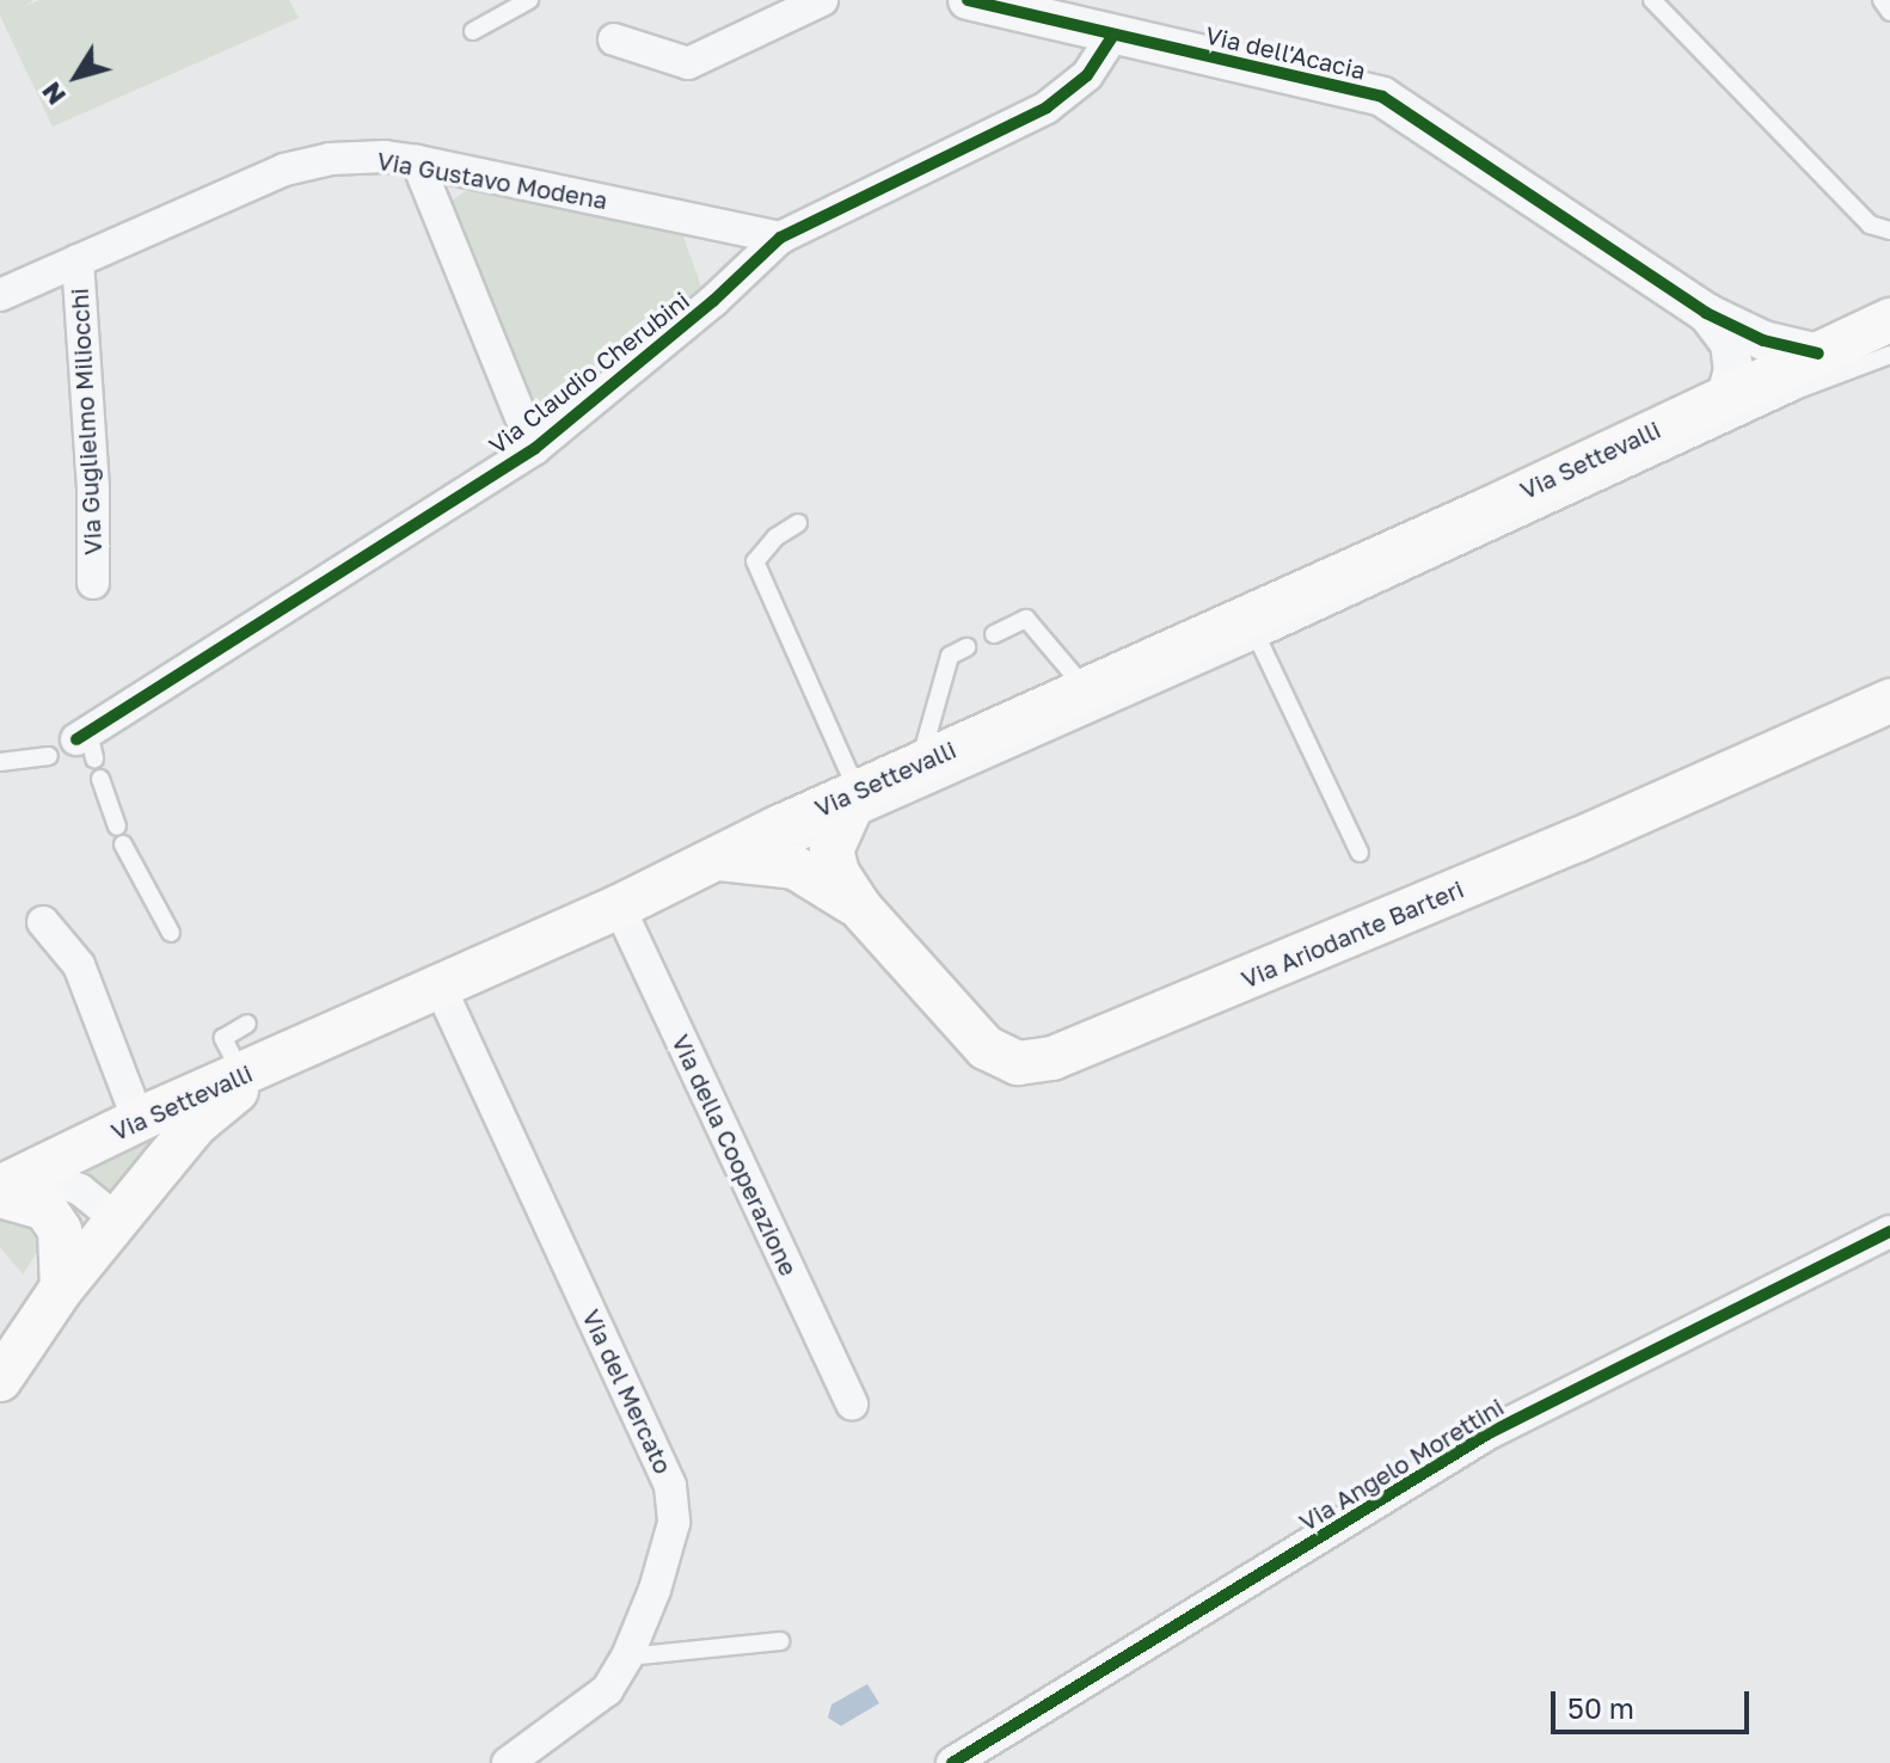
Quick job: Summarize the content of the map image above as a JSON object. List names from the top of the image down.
{
  "streets": {
    "main road": ["Via Settevalli", "Via Ariodante Barteri"],
    "street": [
      "Via dell'Acacia",
      "Via Gustavo Modena",
      "Via Claudio Cherubini",
      "Via Guglielmo Miliocchi",
      "Via della Cooperazione",
      "Via del Mercato",
      "Via Angelo Morettini"
    ]
  },
  "crossings": [
    ["Via dell'Acacia", "Via Claudio Cherubini"],
    ["Via dell'Acacia", "Via Settevalli"],
    ["Via Gustavo Modena", "Via Claudio Cherubini"],
    ["Via Gustavo Modena", "Via Guglielmo Miliocchi"],
    ["Via Settevalli", "Via della Cooperazione"],
    ["Via Settevalli", "Via del Mercato"]
  ],
  "scale_bar": "50 m",
  "north": "bottom left"
}
